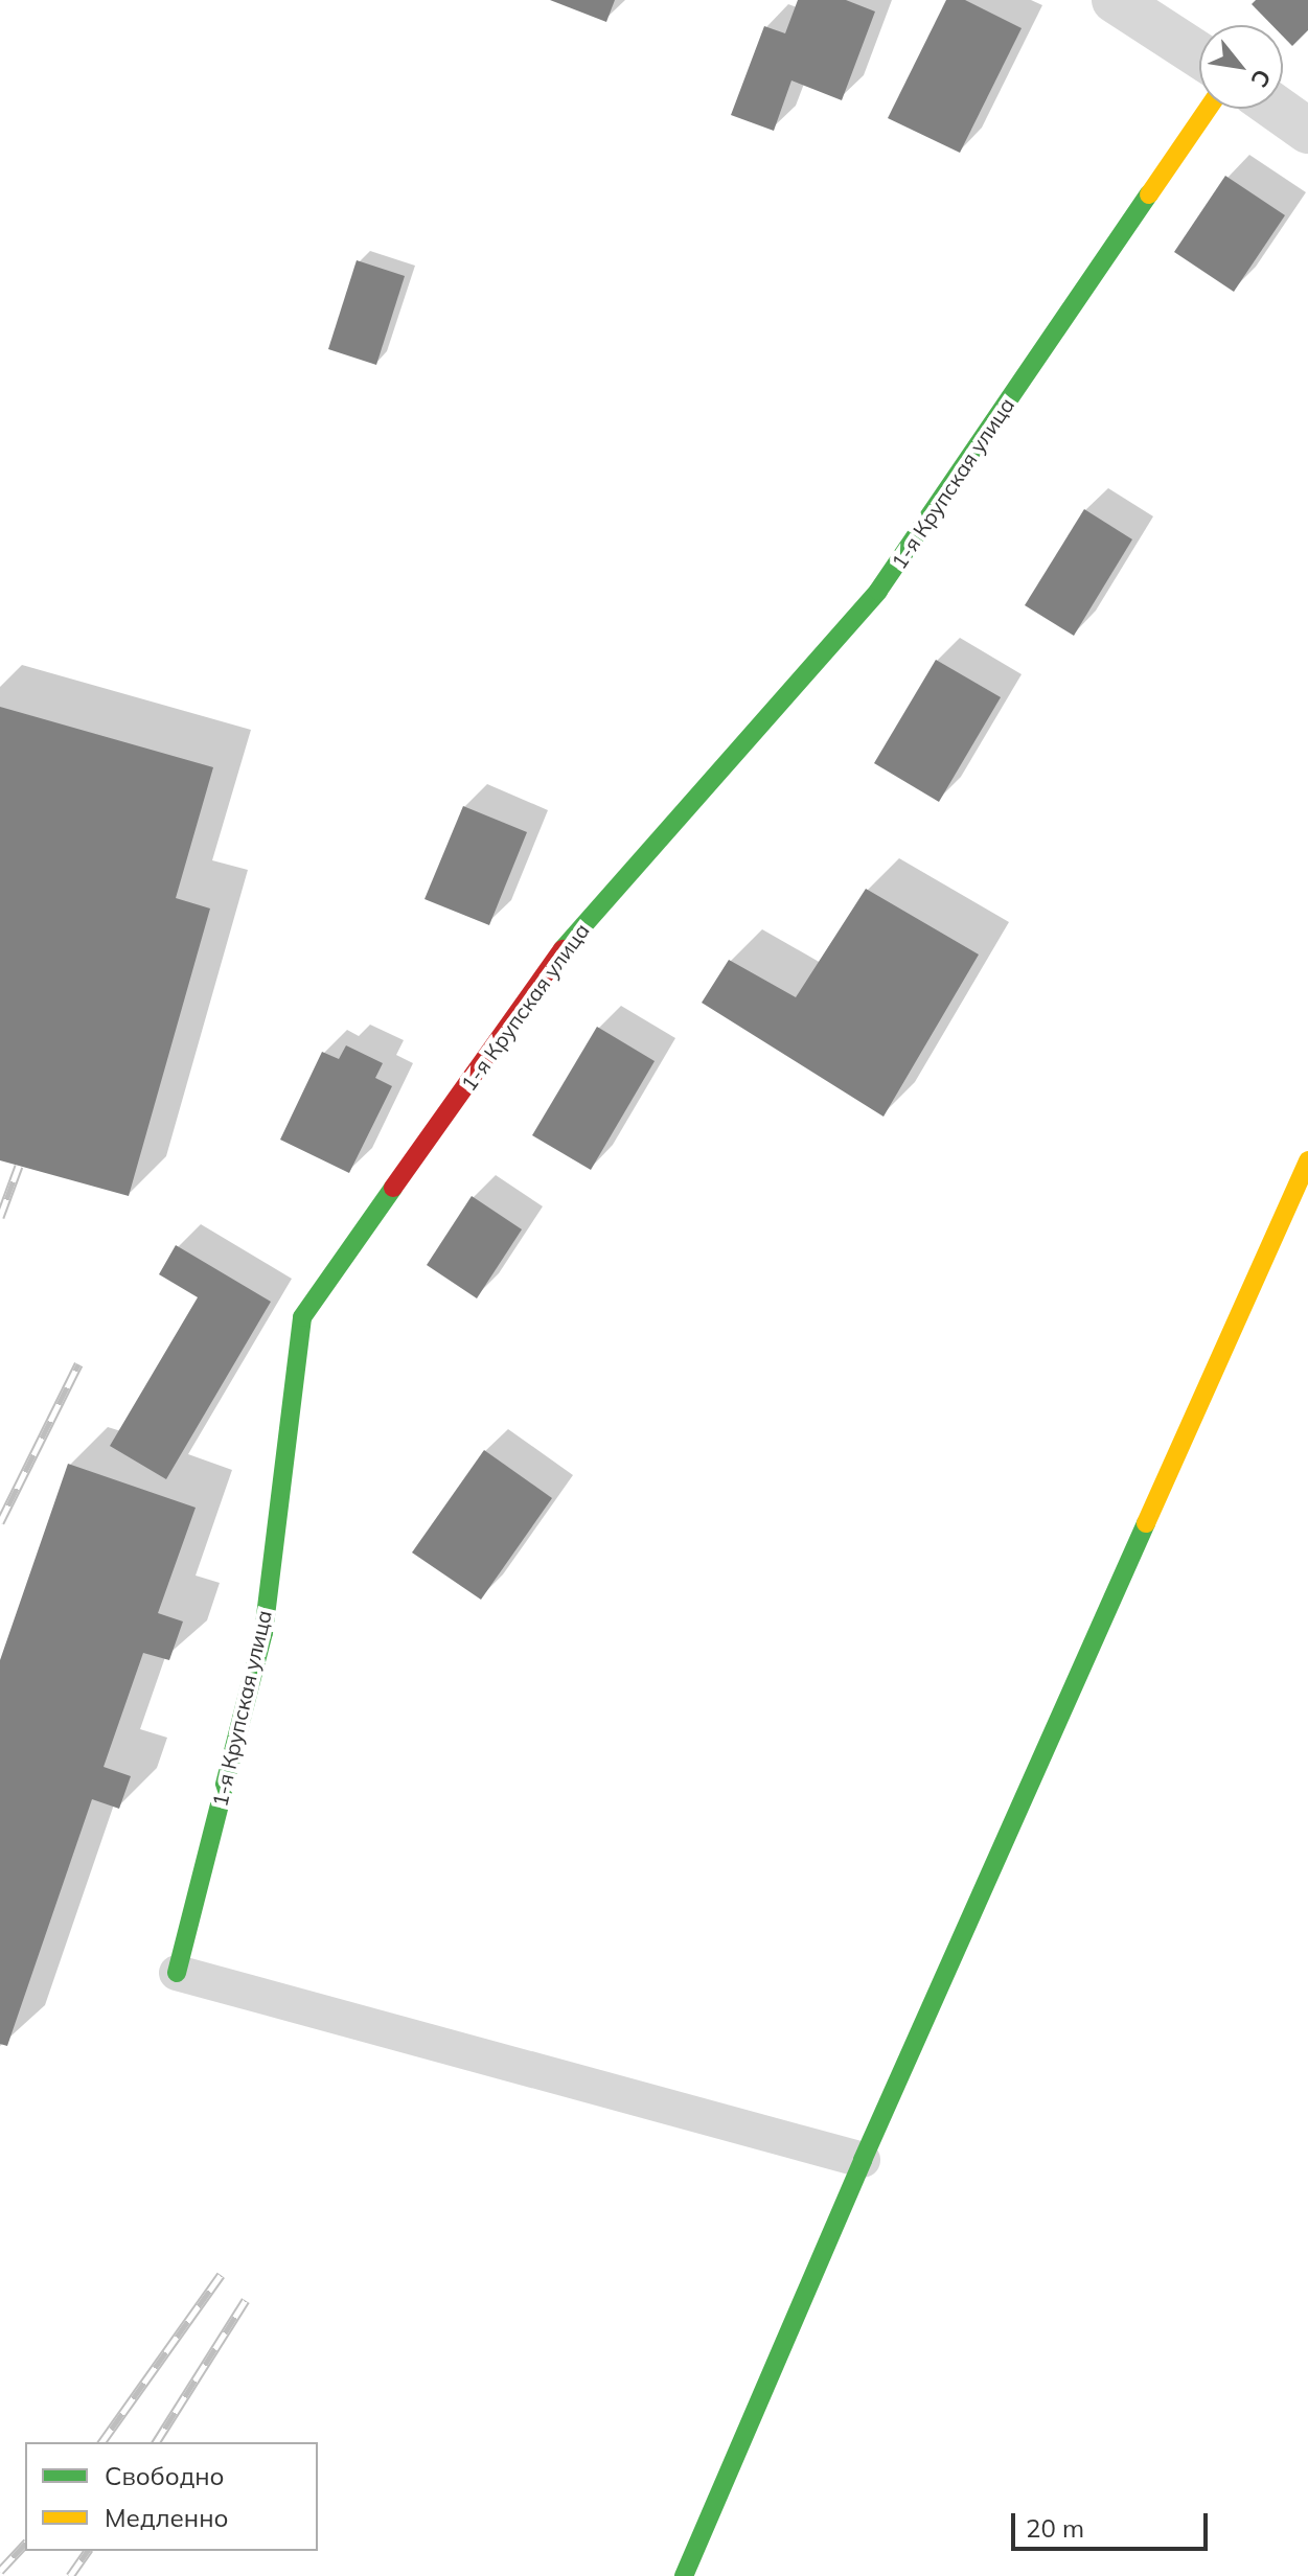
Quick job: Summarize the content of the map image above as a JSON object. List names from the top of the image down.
{
  "streets": {
    "street": ["1-я Крупская улица"]
  },
  "legend": ["Свободно", "Медленно"],
  "scale_bar": "20 m",
  "north": "bottom right"
}
